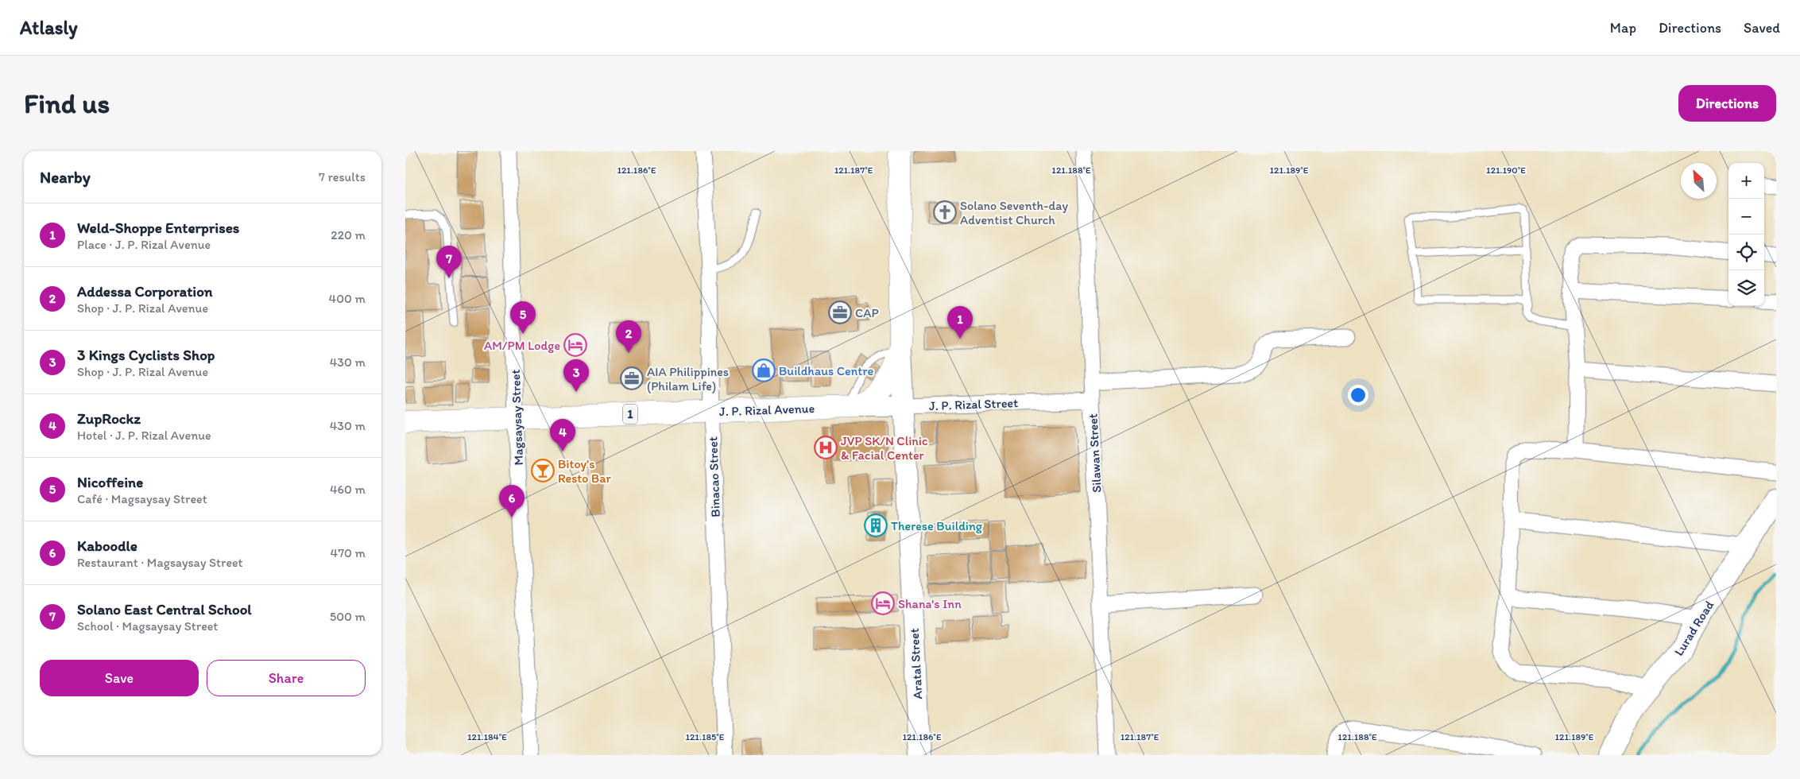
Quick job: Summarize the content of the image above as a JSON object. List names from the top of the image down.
{
  "streets": {
    "main road": ["J. P. Rizal Avenue", "1"],
    "street": [
      "J. P. Rizal Street",
      "Magsaysay Street",
      "Silawan Street",
      "Binacao Street",
      "Lurad Road",
      "Aratal Street"
    ]
  },
  "crossings": [
    ["J. P. Rizal Street", "J. P. Rizal Avenue"],
    ["J. P. Rizal Street", "Silawan Street"],
    ["J. P. Rizal Street", "Aratal Street"],
    ["J. P. Rizal Avenue", "Magsaysay Street"],
    ["J. P. Rizal Avenue", "Binacao Street"],
    ["J. P. Rizal Avenue", "Aratal Street"]
  ],
  "places": {
    "church": ["Solano Seventh-day Adventist Church"],
    "office": ["CAP", "AIA Philippines (Philam Life)"],
    "hotel": ["AM/PM Lodge", "Shana's Inn"],
    "shop": ["Buildhaus Centre"],
    "hospital": ["JVP SK/N Clinic & Facial Center"],
    "bar": ["Bitoy’s Resto Bar"],
    "building": ["Therese Building"]
  },
  "north": "top left",
  "page": {
    "header": "Atlasly",
    "nav": ["Map", "Directions", "Saved"],
    "buttons": [
      "Directions",
      ["Save", "Share"]
    ],
    "title": "Find us",
    "heading": ["Nearby", "7 results"],
    "map_buttons": ["+", "−"],
    "list": [
      {
        "mark": "1",
        "name": "Weld-Shoppe Enterprises",
        "note": "Place · J. P. Rizal Avenue",
        "value": "220 m"
      },
      {
        "mark": "2",
        "name": "Addessa Corporation",
        "note": "Shop · J. P. Rizal Avenue",
        "value": "400 m"
      },
      {
        "mark": "3",
        "name": "3 Kings Cyclists Shop",
        "note": "Shop · J. P. Rizal Avenue",
        "value": "430 m"
      },
      {
        "mark": "4",
        "name": "ZupRockz",
        "note": "Hotel · J. P. Rizal Avenue",
        "value": "430 m"
      },
      {
        "mark": "5",
        "name": "Nicoffeine",
        "note": "Café · Magsaysay Street",
        "value": "460 m"
      },
      {
        "mark": "6",
        "name": "Kaboodle",
        "note": "Restaurant · Magsaysay Street",
        "value": "470 m"
      },
      {
        "mark": "7",
        "name": "Solano East Central School",
        "note": "School · Magsaysay Street",
        "value": "500 m"
      }
    ],
    "pins": [
      "7",
      "5",
      "1",
      "2",
      "3",
      "4",
      "6"
    ]
  },
  "coordinates": [
    "121.186°E",
    "121.187°E",
    "121.188°E",
    "121.189°E",
    "121.190°E",
    "121.184°E",
    "121.185°E"
  ]
}
